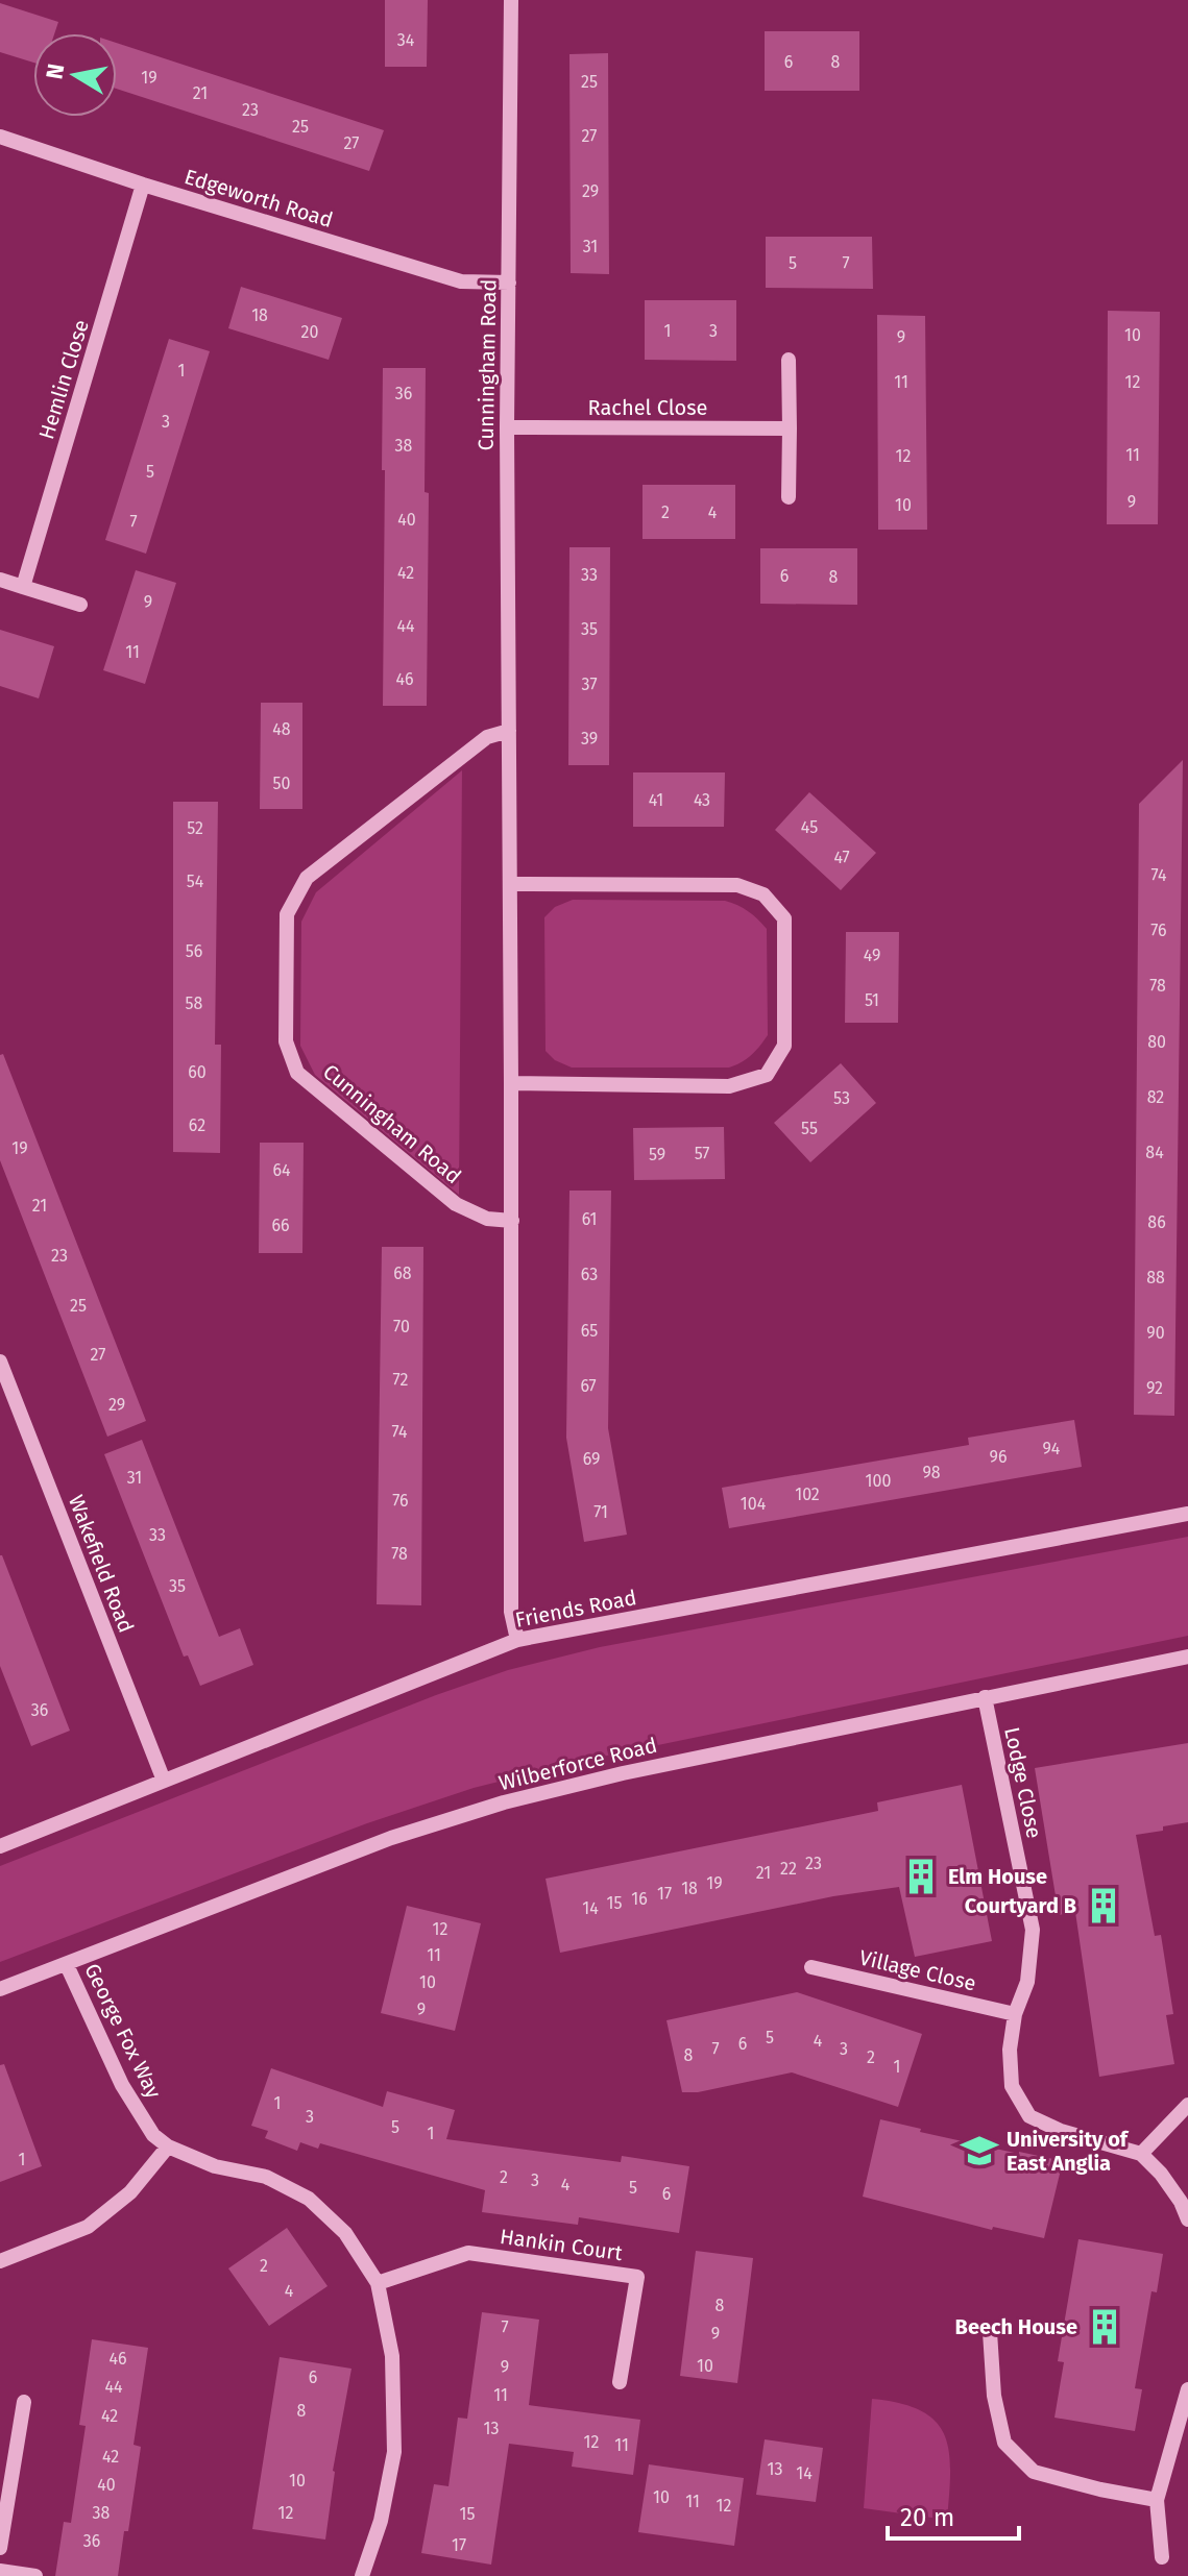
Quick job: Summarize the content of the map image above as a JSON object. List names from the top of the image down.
{
  "streets": {
    "street": [
      "Edgeworth Road",
      "Cunningham Road",
      "Hemlin Close",
      "Rachel Close",
      "Wakefield Road",
      "Friends Road",
      "Wilberforce Road",
      "Lodge Close",
      "Village Close",
      "George Fox Way",
      "Hankin Court"
    ]
  },
  "crossings": [
    ["Edgeworth Road", "Cunningham Road"],
    ["Edgeworth Road", "Hemlin Close"],
    ["Cunningham Road", "Rachel Close"],
    ["Cunningham Road", "Friends Road"],
    ["Wakefield Road", "Friends Road"],
    ["Wilberforce Road", "Lodge Close"],
    ["Wilberforce Road", "George Fox Way"],
    ["Lodge Close", "Village Close"],
    ["George Fox Way", "Hankin Court"]
  ],
  "places": {
    "building": ["Elm House", "Courtyard B", "Beech House"],
    "school or university": ["University of East Anglia"]
  },
  "house_numbers": [
    "34",
    "6",
    "8",
    "19",
    "25",
    "21",
    "23",
    "25",
    "27",
    "27",
    "29",
    "31",
    "5",
    "7",
    "18",
    "1",
    "3",
    "20",
    "10",
    "9",
    "1",
    "11",
    "12",
    "36",
    "3",
    "38",
    "11",
    "12",
    "5",
    "9",
    "10",
    "2",
    "4",
    "40",
    "7",
    "42",
    "33",
    "6",
    "8",
    "9",
    "44",
    "35",
    "11",
    "46",
    "37",
    "48",
    "39",
    "50",
    "41",
    "43",
    "45",
    "52",
    "47",
    "74",
    "54",
    "76",
    "56",
    "49",
    "78",
    "51",
    "58",
    "80",
    "60",
    "82",
    "53",
    "62",
    "55",
    "19",
    "84",
    "57",
    "59",
    "64",
    "21",
    "61",
    "86",
    "66",
    "23",
    "68",
    "63",
    "88",
    "25",
    "70",
    "65",
    "90",
    "27",
    "72",
    "67",
    "92",
    "29",
    "74",
    "94",
    "96",
    "69",
    "98",
    "31",
    "100",
    "102",
    "76",
    "104",
    "71",
    "33",
    "78",
    "35",
    "36",
    "23",
    "22",
    "21",
    "19",
    "18",
    "17",
    "16",
    "15",
    "14",
    "12",
    "11",
    "10",
    "9",
    "5",
    "4",
    "6",
    "7",
    "3",
    "8",
    "2",
    "1",
    "1",
    "3",
    "5",
    "1",
    "1",
    "2",
    "3",
    "4",
    "5",
    "6",
    "2",
    "4",
    "8",
    "7",
    "9",
    "46",
    "10",
    "9",
    "6",
    "44",
    "11",
    "8",
    "42",
    "13",
    "12",
    "11",
    "42",
    "13",
    "14",
    "10",
    "40",
    "10",
    "11",
    "12",
    "38",
    "12",
    "15",
    "36",
    "17"
  ],
  "scale_bar": "20 m",
  "north": "left"
}
